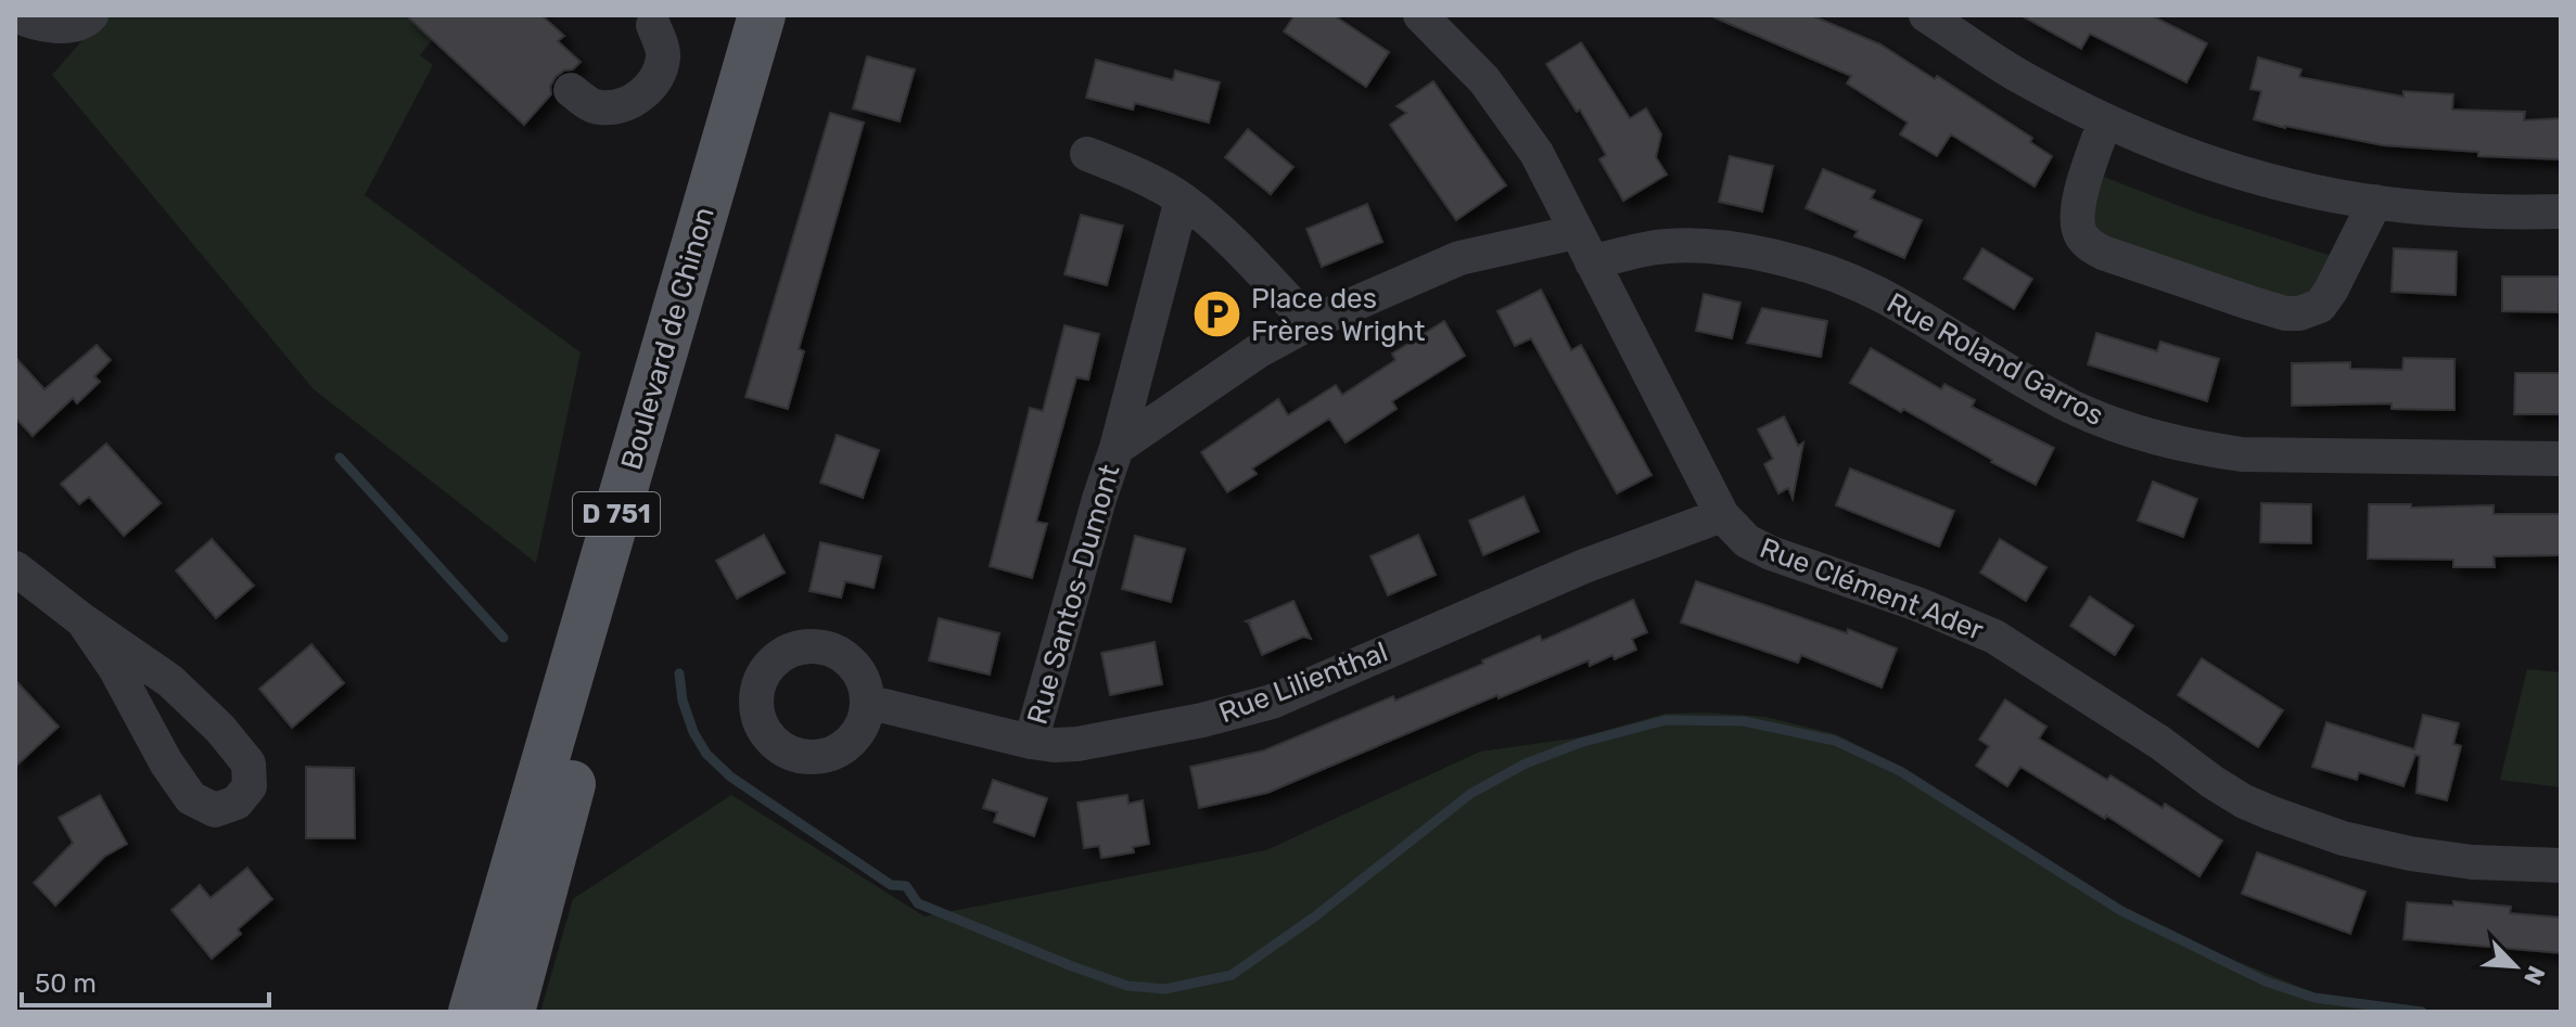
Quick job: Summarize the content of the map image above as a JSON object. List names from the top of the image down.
{
  "streets": {
    "main road": ["Boulevard de Chinon", "D 751"],
    "street": [
      "Rue Roland Garros",
      "Rue Clément Ader",
      "Rue Santos-Dumont",
      "Rue Lilienthal"
    ]
  },
  "crossings": [
    ["Rue Roland Garros", "Rue Clément Ader"],
    ["Rue Clément Ader", "Rue Santos-Dumont"],
    ["Rue Clément Ader", "Rue Lilienthal"],
    ["Rue Santos-Dumont", "Rue Lilienthal"]
  ],
  "places": {
    "parking": ["Place des Frères Wright"]
  },
  "scale_bar": "50 m",
  "north": "bottom right"
}
